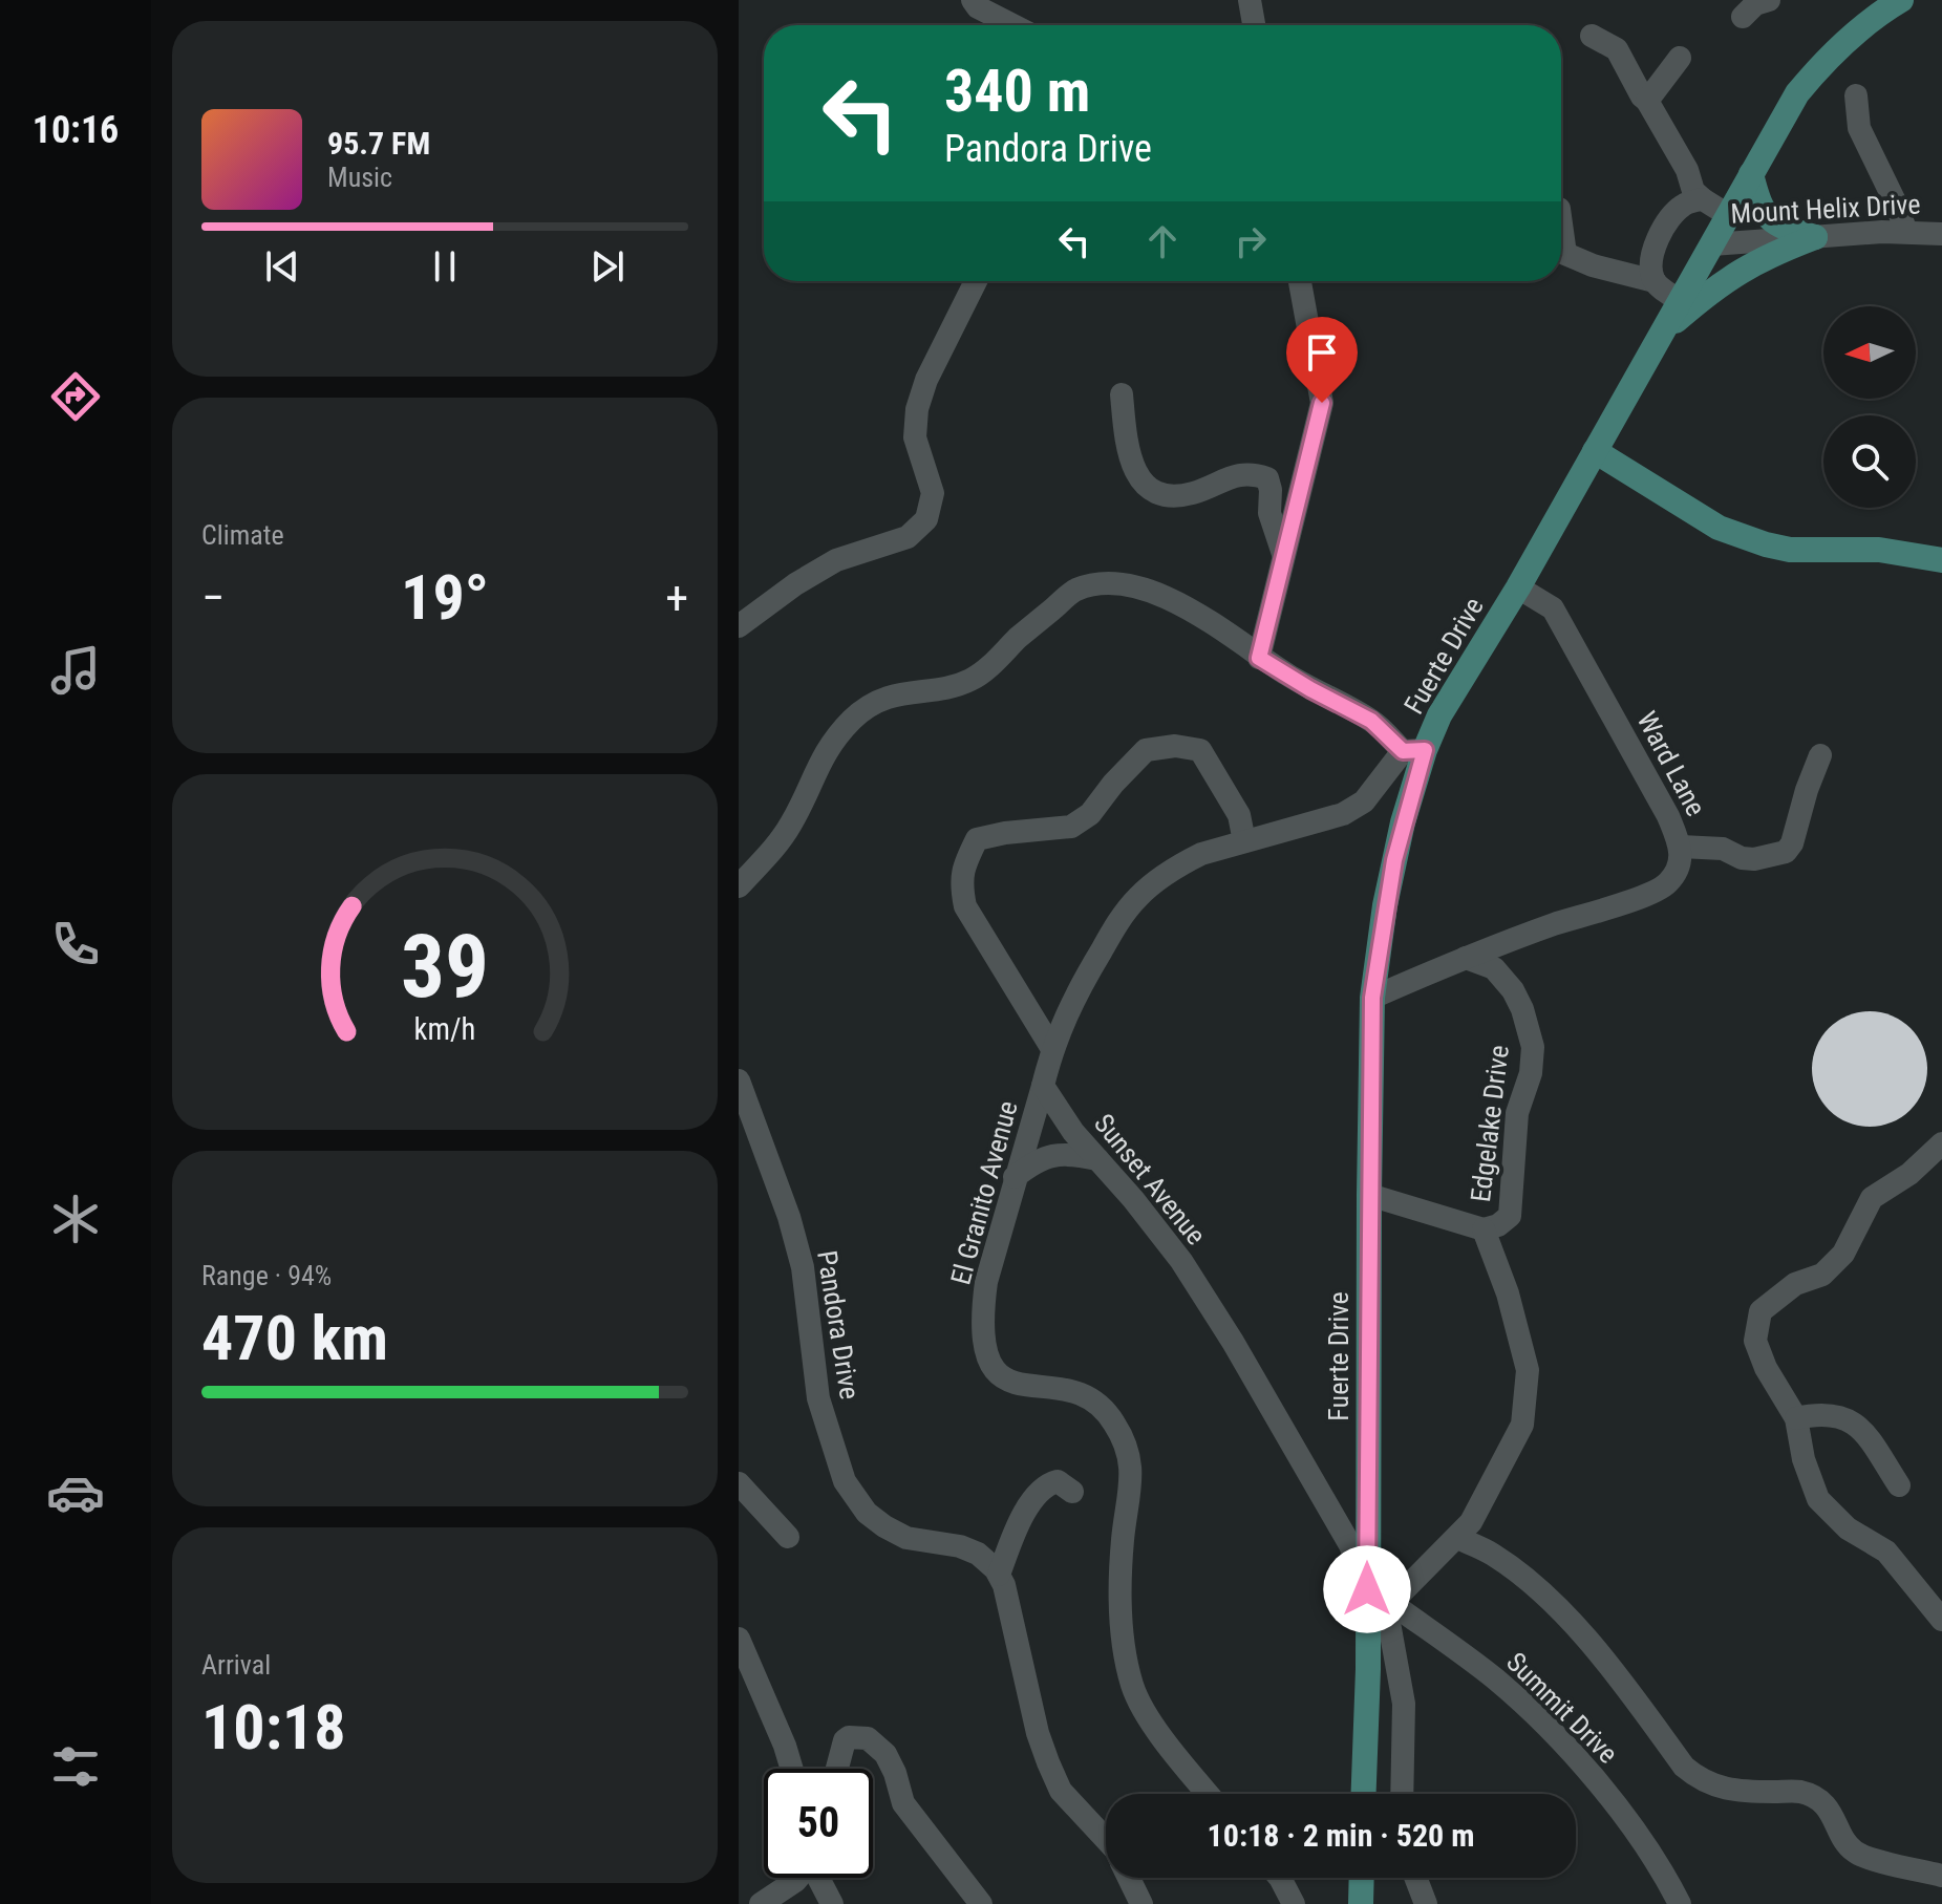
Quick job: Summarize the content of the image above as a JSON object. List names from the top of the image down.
{
  "streets": {
    "main road": ["Fuerte Drive"],
    "street": [
      "Mount Helix Drive",
      "Ward Lane",
      "Edgelake Drive",
      "Sunset Avenue",
      "El Granito Avenue",
      "Pandora Drive",
      "Summit Drive"
    ]
  },
  "crossings": [
    ["Mount Helix Drive", "Fuerte Drive"],
    ["Fuerte Drive", "Ward Lane"],
    ["Fuerte Drive", "Sunset Avenue"],
    ["Fuerte Drive", "Summit Drive"],
    ["Ward Lane", "Edgelake Drive"],
    ["Edgelake Drive", "Summit Drive"],
    ["Sunset Avenue", "El Granito Avenue"],
    ["Sunset Avenue", "Summit Drive"]
  ],
  "north": "left",
  "page": {
    "tabs": "10:16",
    "turn": ["340 m", "Pandora Drive"],
    "song": ["95.7 FM", "Music"],
    "tile": [
      "Climate",
      ["Range · 94%", "470 km"],
      ["Arrival", "10:18"]
    ],
    "heat": ["−", "19°", "+"],
    "limit": "50",
    "trip": "10:18 · 2 min · 520 m",
    "gauge": ["39", "km/h"]
  }
}
